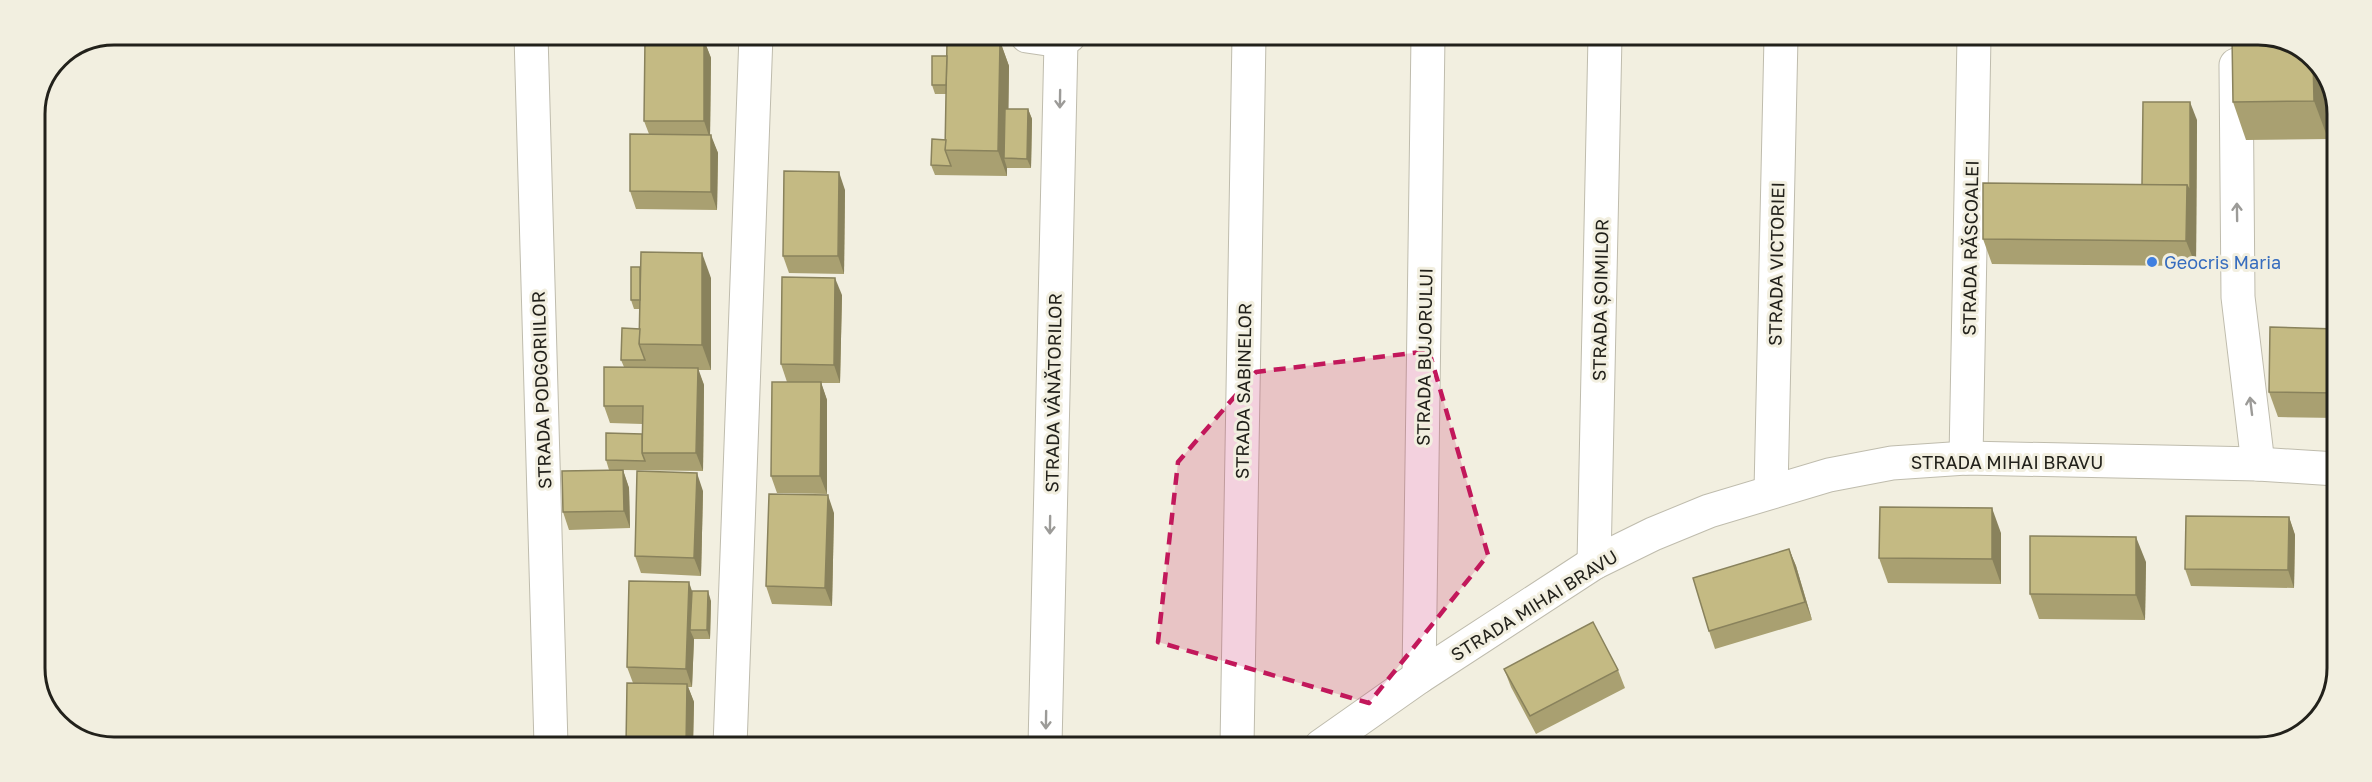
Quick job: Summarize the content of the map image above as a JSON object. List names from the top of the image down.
{
  "streets": {
    "street": [
      "STRADA RĂSCOALEI",
      "STRADA VICTORIEI",
      "STRADA ȘOIMILOR",
      "STRADA BUJORULUI",
      "STRADA PODGORIILOR",
      "STRADA SABINELOR",
      "STRADA VÂNĂTORILOR",
      "STRADA MIHAI BRAVU"
    ]
  },
  "crossings": [
    ["STRADA RĂSCOALEI", "STRADA MIHAI BRAVU"],
    ["STRADA VICTORIEI", "STRADA MIHAI BRAVU"],
    ["STRADA ȘOIMILOR", "STRADA MIHAI BRAVU"],
    ["STRADA BUJORULUI", "STRADA MIHAI BRAVU"]
  ],
  "one_way": ["STRADA VÂNĂTORILOR"],
  "places": ["Geocris Maria"]
}
